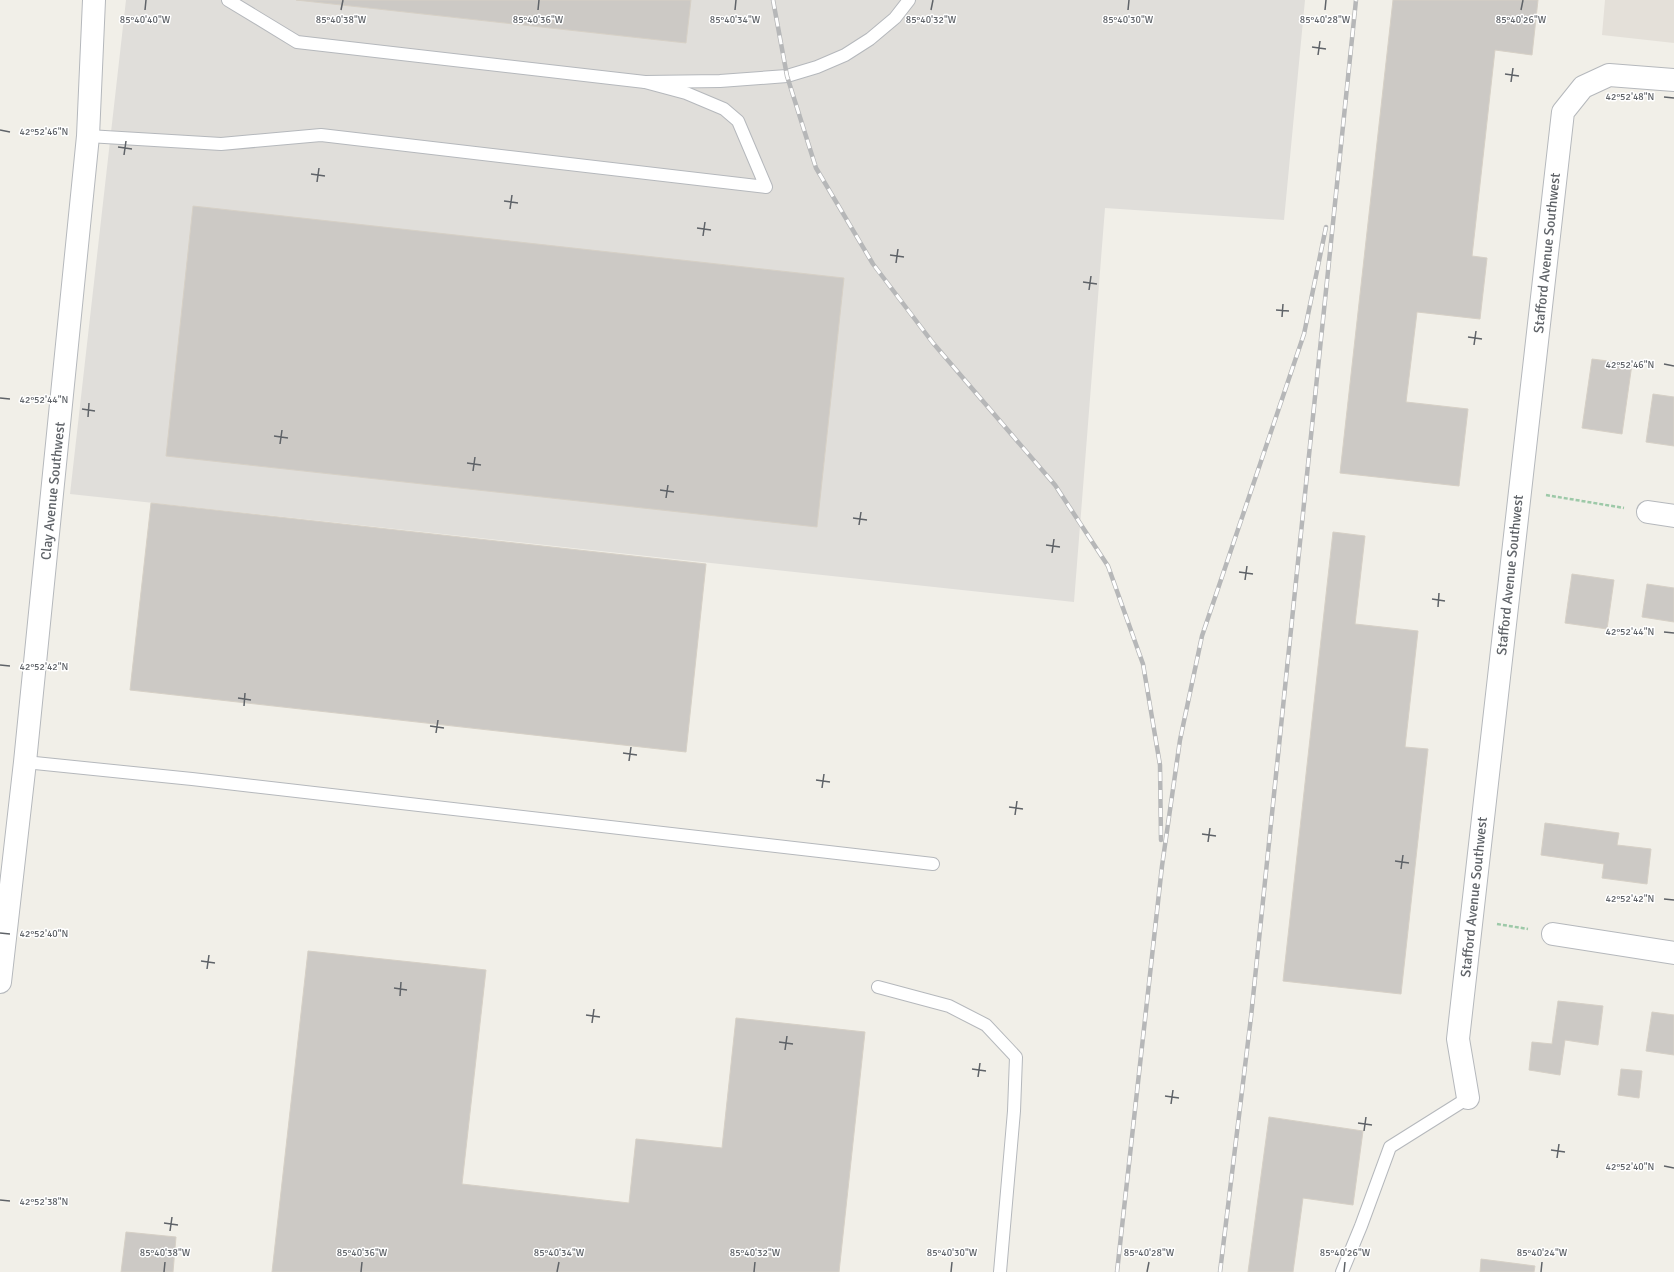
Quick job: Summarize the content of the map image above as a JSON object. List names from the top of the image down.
{
  "streets": {
    "street": ["Stafford Avenue Southwest", "Clay Avenue Southwest"]
  },
  "coordinates": [
    "85°40'40\"W",
    "85°40'38\"W",
    "85°40'36\"W",
    "85°40'34\"W",
    "85°40'32\"W",
    "85°40'30\"W",
    "85°40'28\"W",
    "85°40'26\"W",
    "42°52'48\"N",
    "42°52'46\"N",
    "42°52'44\"N",
    "42°52'42\"N",
    "42°52'40\"N",
    "42°52'38\"N",
    "85°40'24\"W"
  ]
}
